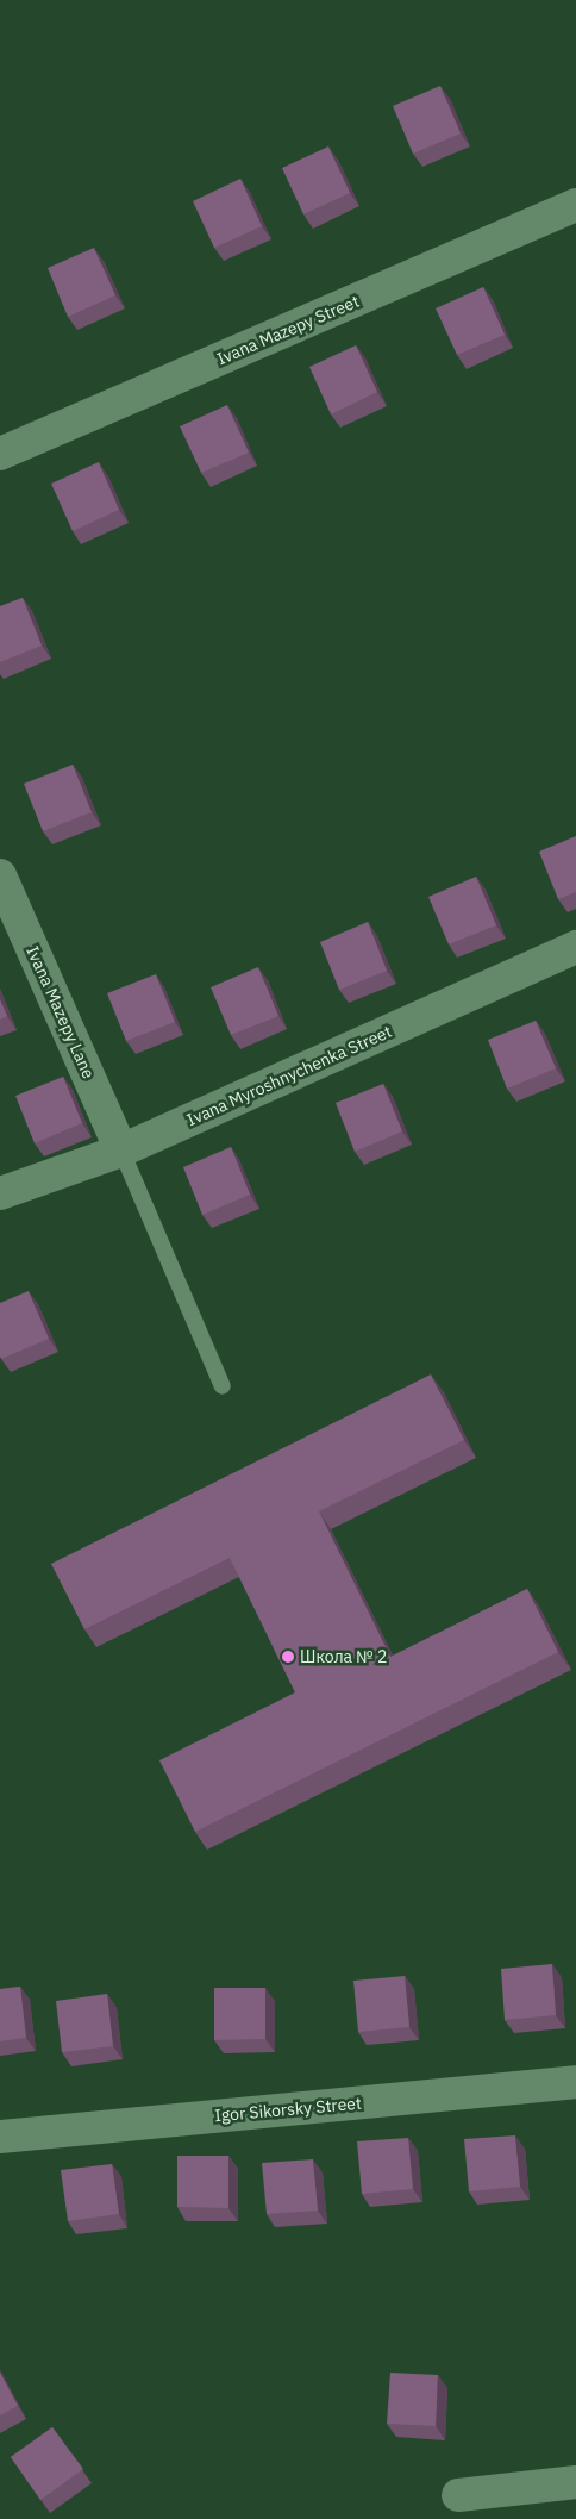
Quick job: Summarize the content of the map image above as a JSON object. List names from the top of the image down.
{
  "streets": {
    "street": [
      "Ivana Mazepy Street",
      "Ivana Mazepy Lane",
      "Ivana Myroshnychenka Street",
      "Igor Sikorsky Street"
    ]
  },
  "crossings": [
    ["Ivana Mazepy Lane", "Ivana Myroshnychenka Street"]
  ],
  "places": ["Школа № 2"]
}
